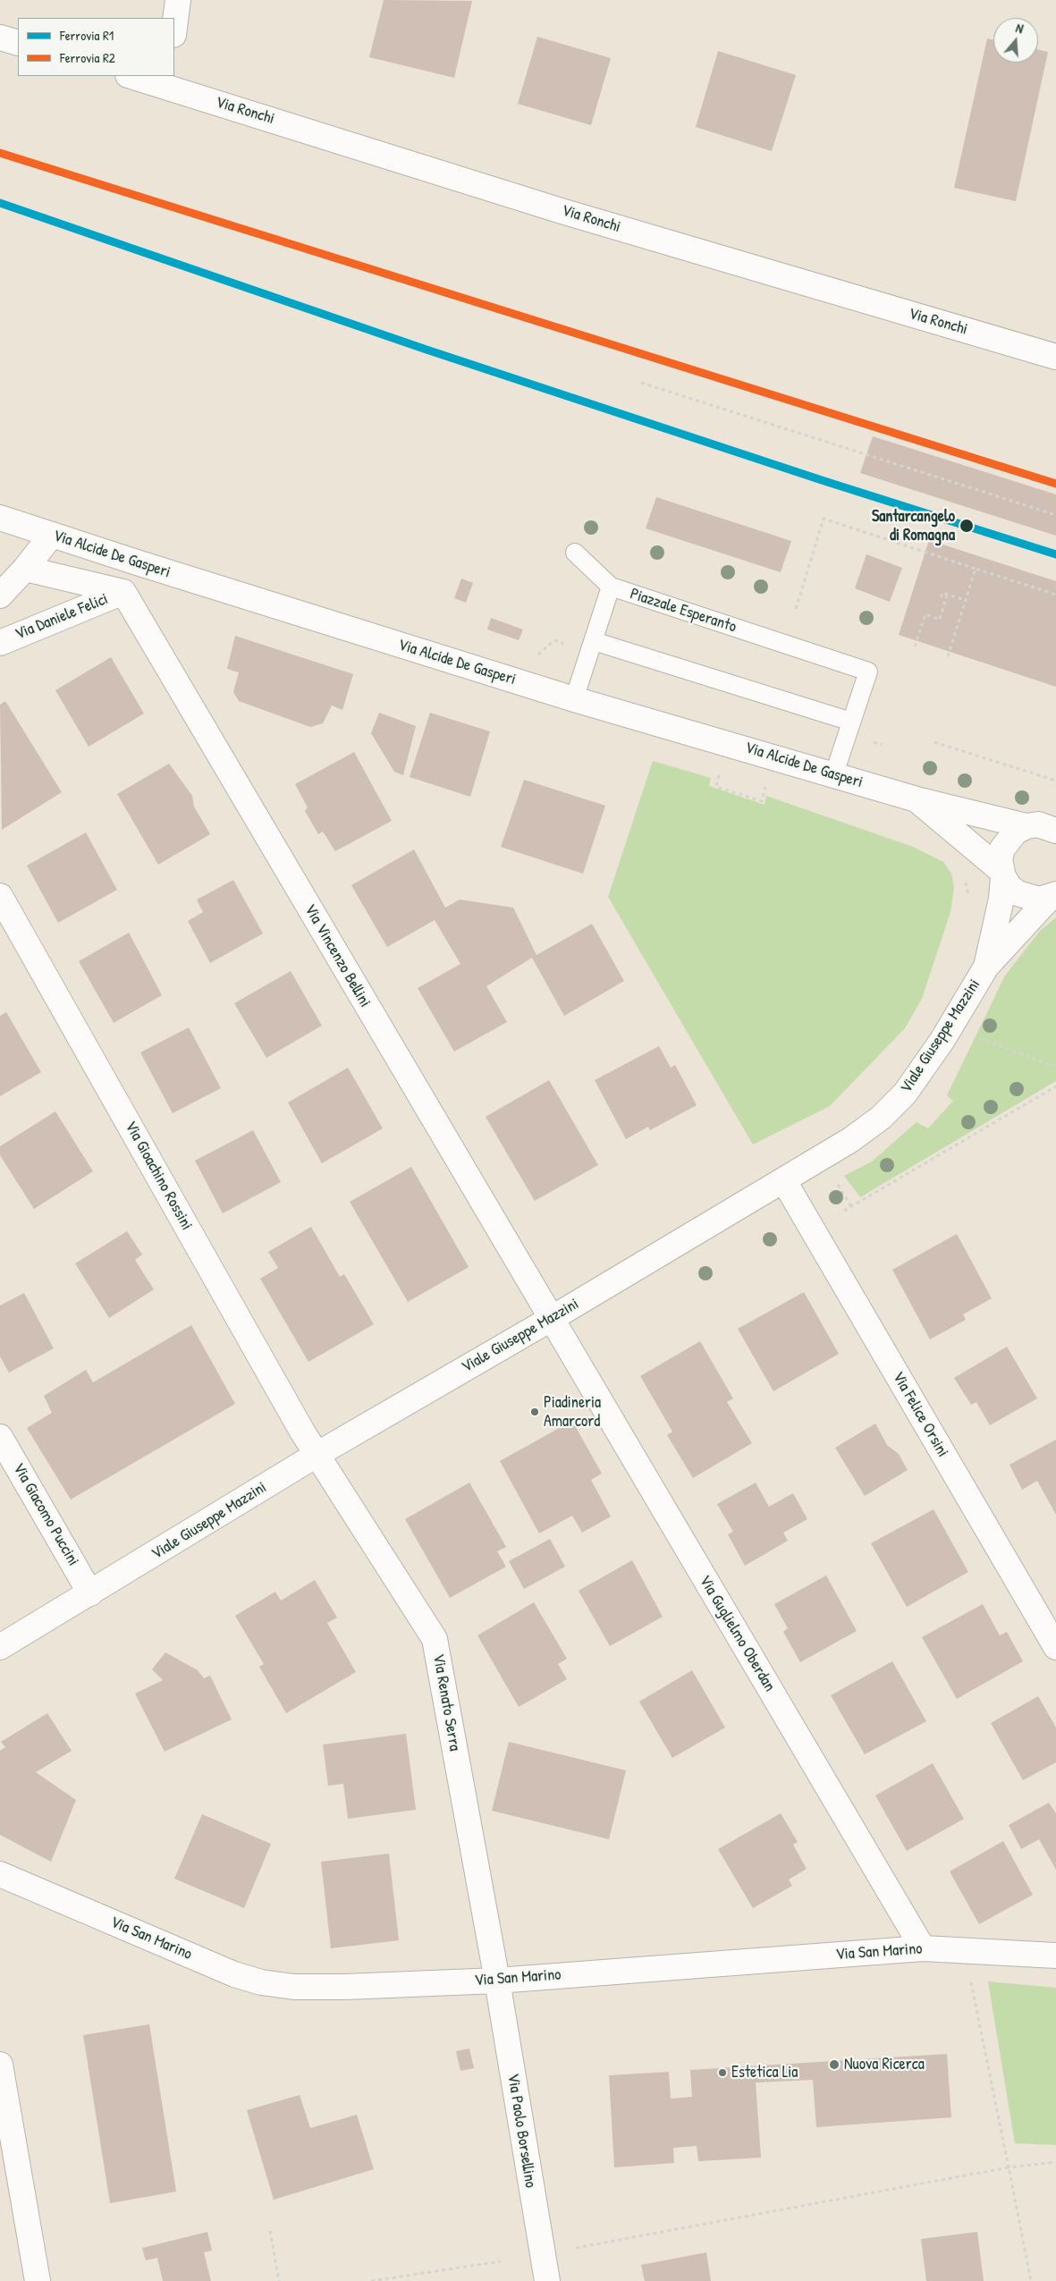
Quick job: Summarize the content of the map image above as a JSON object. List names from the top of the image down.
{
  "streets": {
    "street": [
      "Via Ronchi",
      "Via Alcide De Gasperi",
      "Via Daniele Felici",
      "Via Vincenzo Bellini",
      "Viale Giuseppe Mazzini",
      "Via Gioachino Rossini",
      "Via Felice Orsini",
      "Via Giacomo Puccini",
      "Via Guglielmo Oberdan",
      "Via Renato Serra",
      "Via San Marino",
      "Via Paolo Borsellino"
    ],
    "lane": ["Piazzale Esperanto"]
  },
  "crossings": [
    ["Via Alcide De Gasperi", "Piazzale Esperanto"],
    ["Via Alcide De Gasperi", "Via Daniele Felici"],
    ["Via Alcide De Gasperi", "Viale Giuseppe Mazzini"],
    ["Via Daniele Felici", "Via Vincenzo Bellini"],
    ["Via Vincenzo Bellini", "Viale Giuseppe Mazzini"],
    ["Via Vincenzo Bellini", "Via Guglielmo Oberdan"],
    ["Viale Giuseppe Mazzini", "Via Gioachino Rossini"],
    ["Viale Giuseppe Mazzini", "Via Felice Orsini"],
    ["Viale Giuseppe Mazzini", "Via Giacomo Puccini"],
    ["Viale Giuseppe Mazzini", "Via Guglielmo Oberdan"],
    ["Viale Giuseppe Mazzini", "Via Renato Serra"],
    ["Via Gioachino Rossini", "Via Renato Serra"],
    ["Via Guglielmo Oberdan", "Via San Marino"],
    ["Via Renato Serra", "Via San Marino"],
    ["Via Renato Serra", "Via Paolo Borsellino"],
    ["Via San Marino", "Via Paolo Borsellino"]
  ],
  "places": [
    "Santarcangelo di Romagna",
    "Piadineria Amarcord",
    "Nuova Ricerca",
    "Estetica Lia"
  ],
  "lines": ["rail line R2", "rail line R1"],
  "legend": ["Ferrovia R1", "Ferrovia R2"],
  "north": "top"
}
